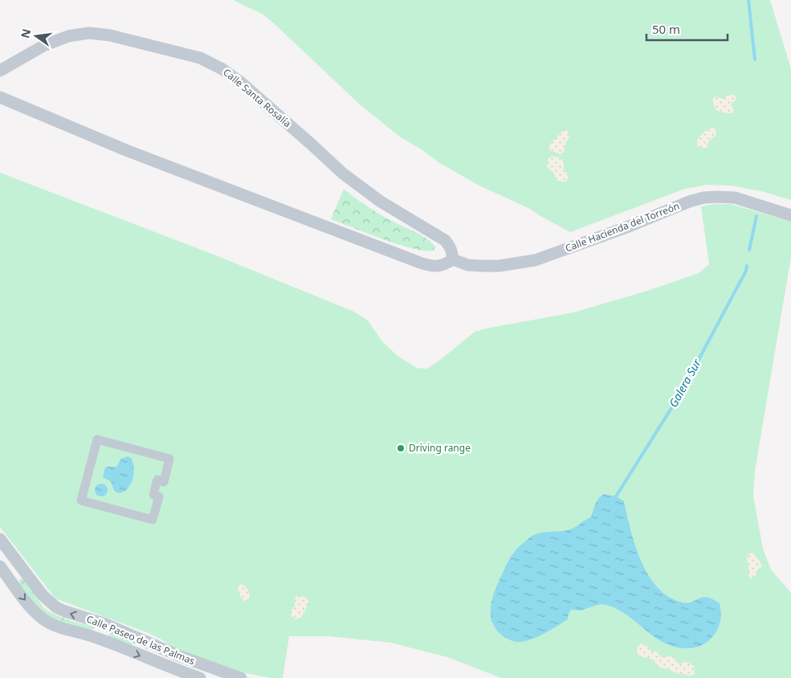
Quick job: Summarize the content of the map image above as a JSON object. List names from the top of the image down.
{
  "streets": {
    "street": ["Calle Santa Rosalía", "Calle Hacienda del Torreón", "Calle Paseo de las Palmas"]
  },
  "crossings": [
    ["Calle Santa Rosalía", "Calle Hacienda del Torreón"]
  ],
  "water": ["Galera Sur"],
  "places": ["Driving range"],
  "scale_bar": "50 m",
  "north": "left"
}
